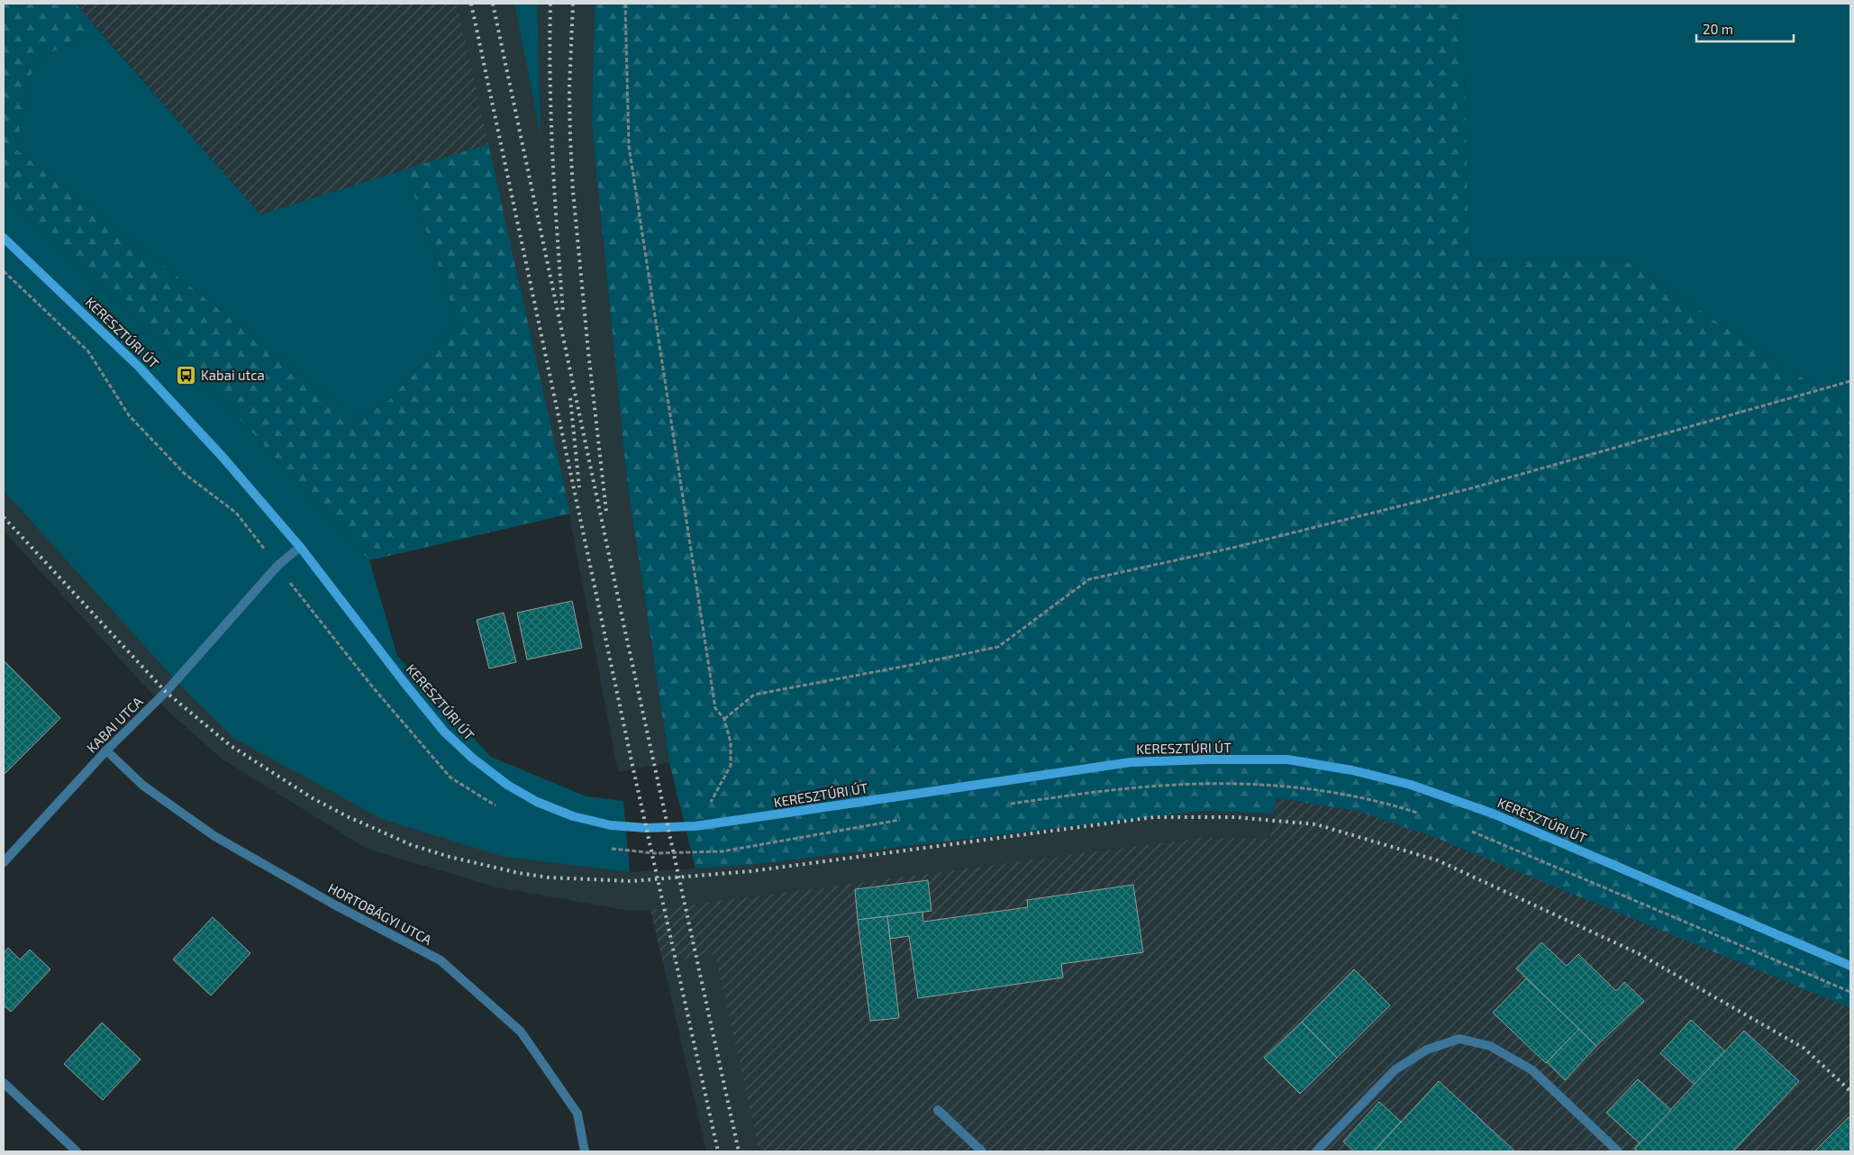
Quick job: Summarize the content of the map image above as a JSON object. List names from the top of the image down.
{
  "streets": {
    "main road": ["KERESZTÚRI ÚT"],
    "street": ["KABAI UTCA", "HORTOBÁGYI UTCA"]
  },
  "crossings": [
    ["KERESZTÚRI ÚT", "KABAI UTCA"],
    ["KABAI UTCA", "HORTOBÁGYI UTCA"]
  ],
  "places": {
    "bus stop": ["Kabai utca"]
  },
  "scale_bar": "20 m"
}
